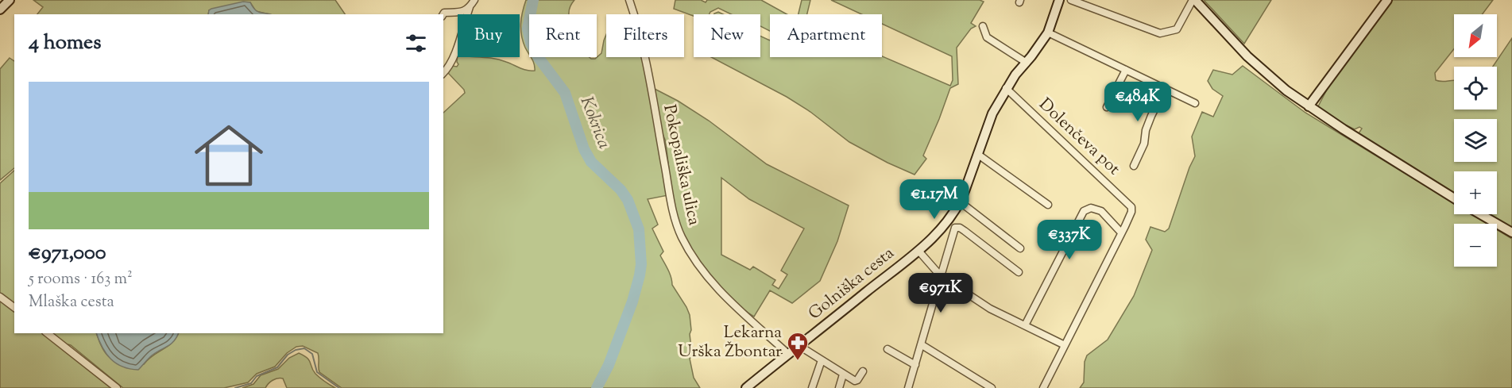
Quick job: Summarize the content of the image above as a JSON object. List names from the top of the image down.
{
  "streets": {
    "street": ["Dolenčeva pot", "Pokopališka ulica", "Golniška cesta"]
  },
  "crossings": [
    ["Dolenčeva pot", "Golniška cesta"],
    ["Pokopališka ulica", "Golniška cesta"]
  ],
  "water": ["Kokrica"],
  "places": {
    "pharmacy": ["Lekarna Urška Žbontar"]
  },
  "north": "bottom left",
  "page": {
    "map_buttons": ["+", "−"],
    "chip": [
      "Buy",
      "Rent",
      "Filters",
      "New",
      "Apartment"
    ],
    "heading": "4 homes",
    "list": [
      {
        "name": "€971,000",
        "note": "5 rooms · 163 m² · Mlaška cesta"
      }
    ],
    "price": [
      "€484K",
      "€1.17M",
      "€337K",
      "€971K"
    ]
  }
}
